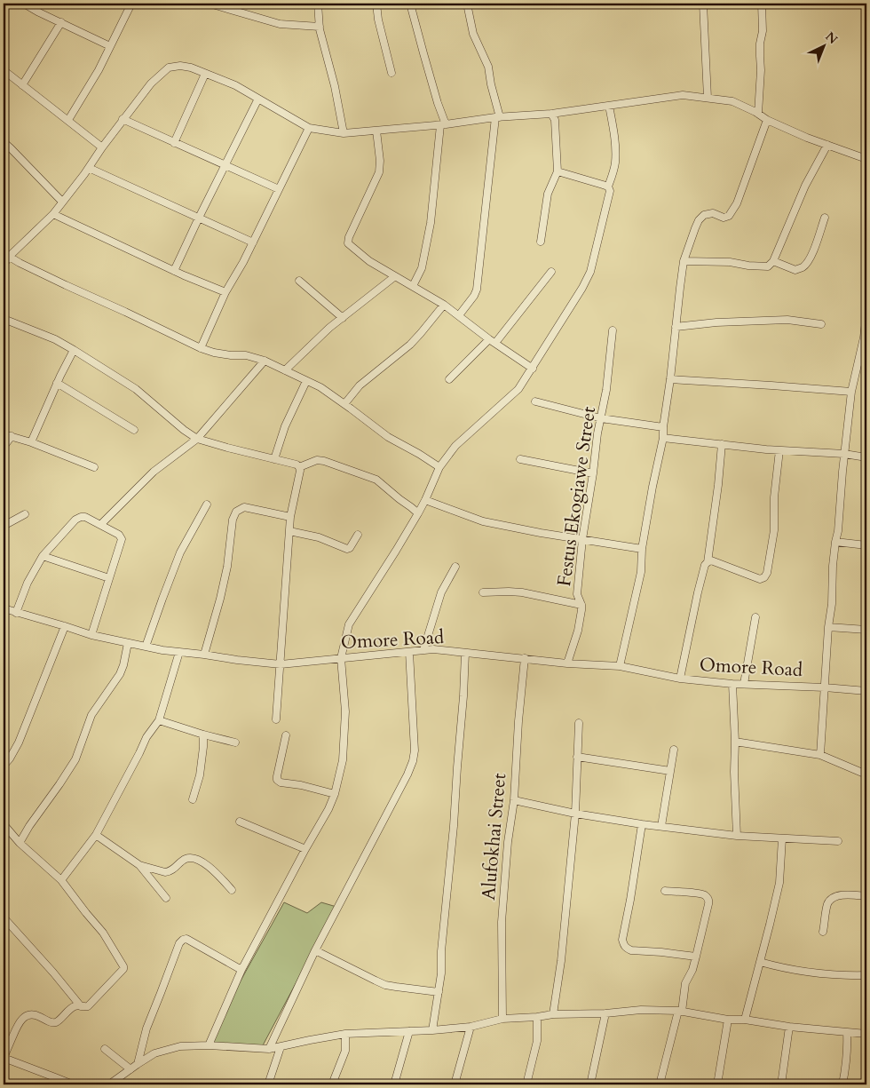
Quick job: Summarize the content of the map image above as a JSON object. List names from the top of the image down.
{
  "streets": {
    "street": ["Festus Ekogiawe Street", "Omore Road", "Alufokhai Street"]
  },
  "crossings": [
    ["Festus Ekogiawe Street", "Omore Road"],
    ["Omore Road", "Alufokhai Street"]
  ],
  "north": "top right"
}
